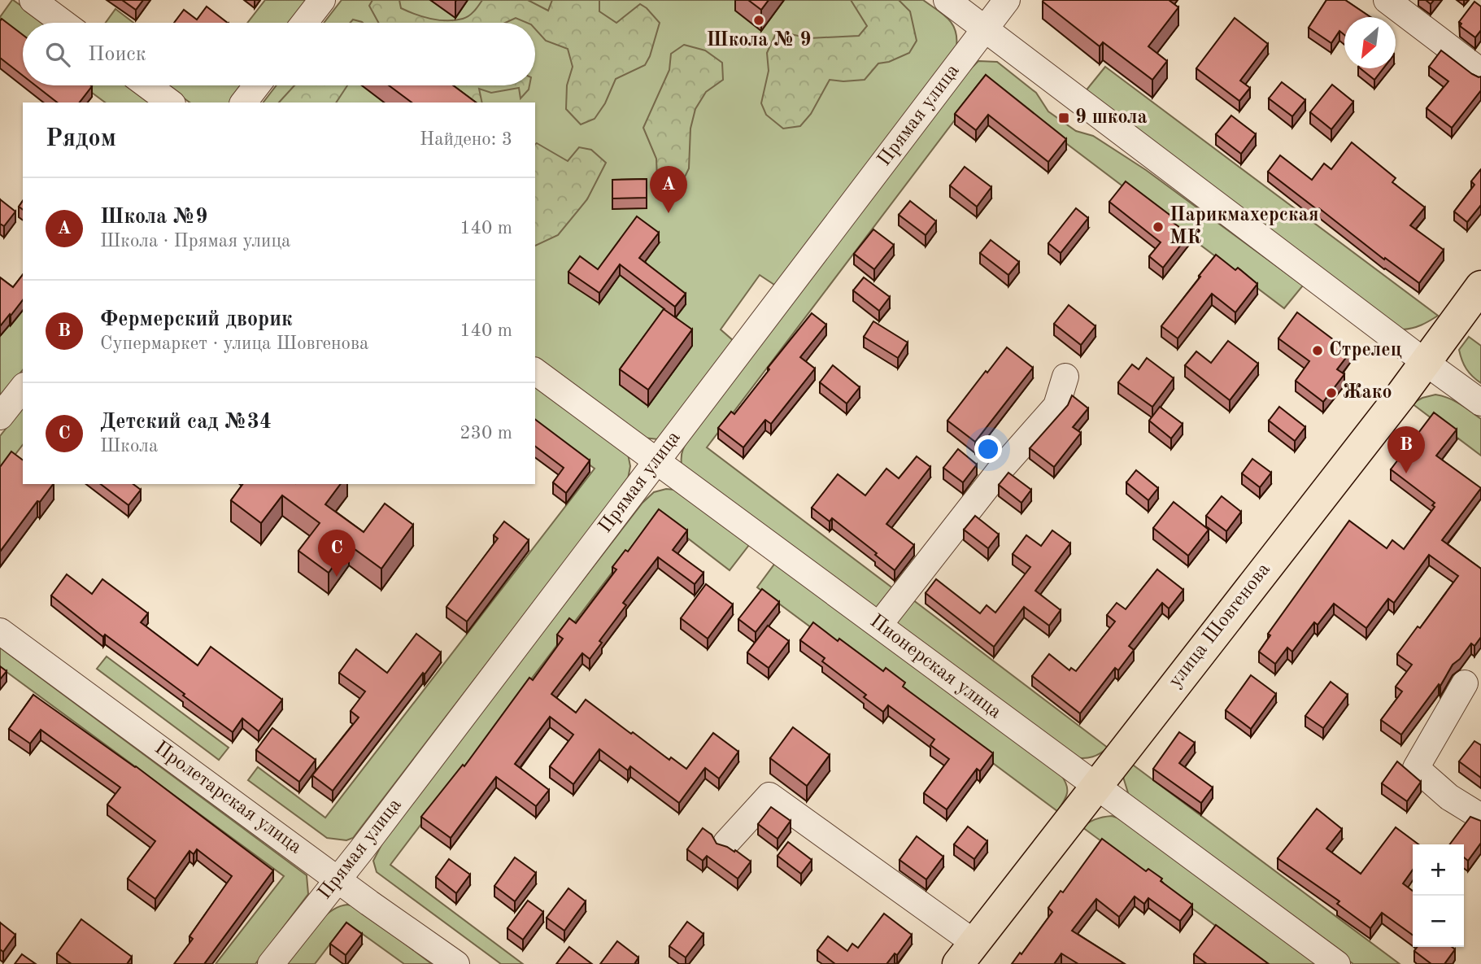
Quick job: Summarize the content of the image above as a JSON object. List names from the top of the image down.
{
  "streets": {
    "main road": ["улица Шовгенова"],
    "street": ["Прямая улица", "Пионерская улица", "Пролетарская улица"]
  },
  "crossings": [
    ["Прямая улица", "Пионерская улица"],
    ["Прямая улица", "Пролетарская улица"],
    ["улица Шовгенова", "Пионерская улица"]
  ],
  "places": {
    "other": [
      "Школа № 9",
      "Парикмахерская МК",
      "Стрелец",
      "Жако"
    ],
    "transit": ["9 школа"]
  },
  "north": "bottom left",
  "page": {
    "search": "Поиск",
    "heading": ["Рядом", "Найдено: 3"],
    "pins": ["A", "B", "C"],
    "list": [
      {
        "mark": "A",
        "name": "Школа №9",
        "note": "Школа · Прямая улица",
        "value": "140 m"
      },
      {
        "mark": "B",
        "name": "Фермерский дворик",
        "note": "Супермаркет · улица Шовгенова",
        "value": "140 m"
      },
      {
        "mark": "C",
        "name": "Детский сад №34",
        "note": "Школа",
        "value": "230 m"
      }
    ],
    "map_buttons": ["+", "−"]
  }
}
